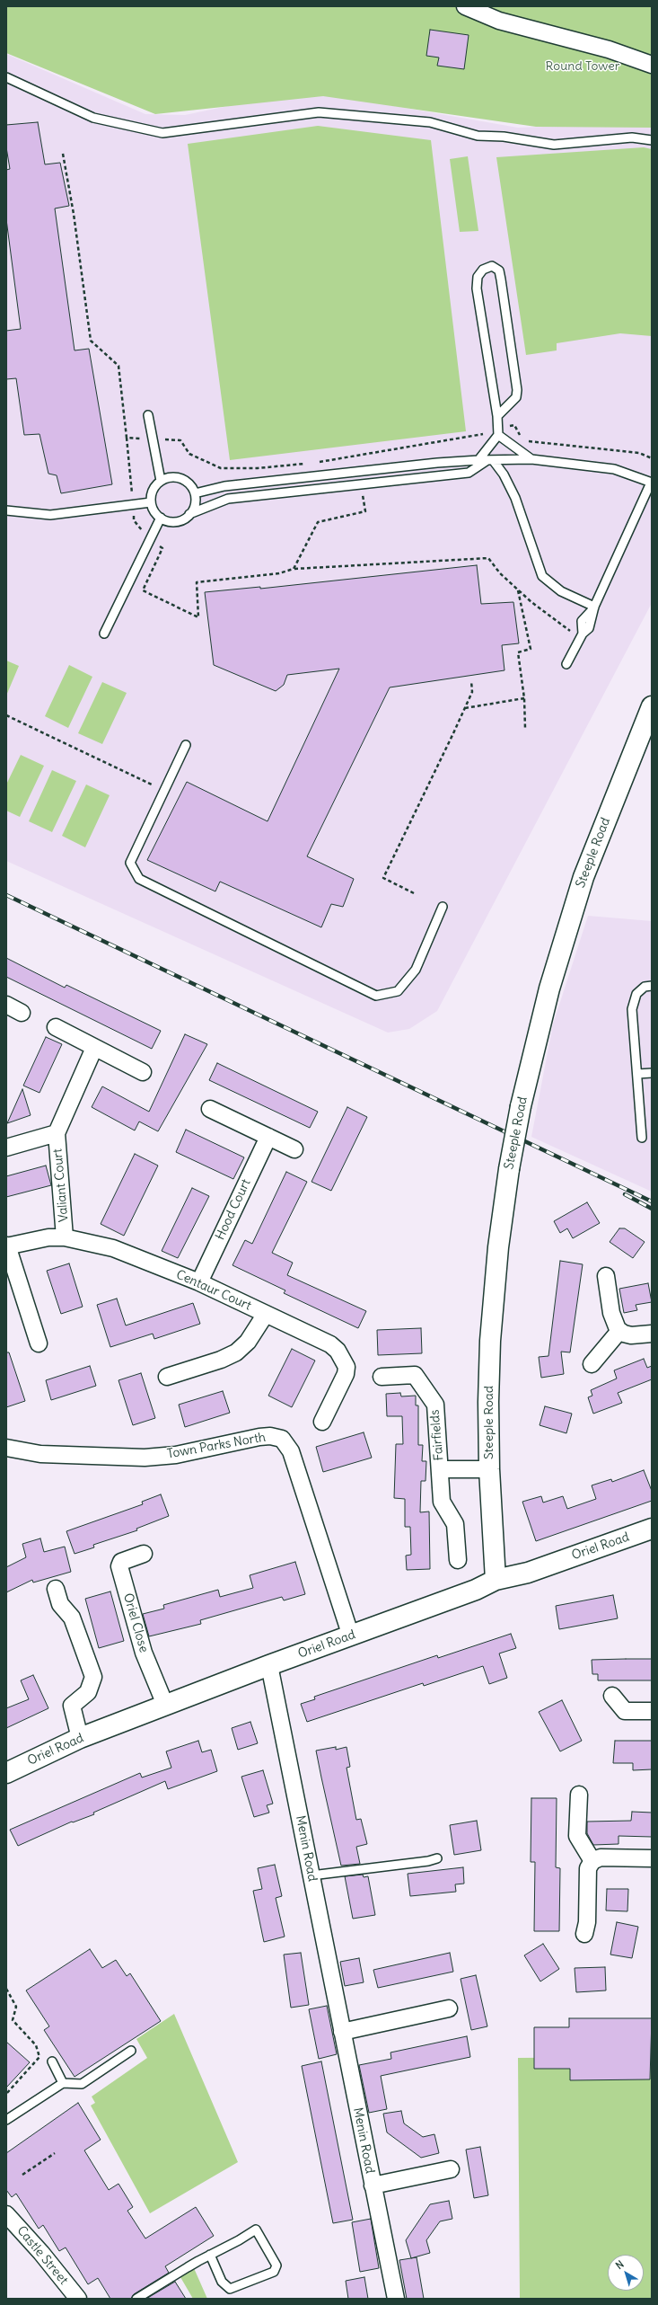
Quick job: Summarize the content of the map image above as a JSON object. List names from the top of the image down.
{
  "streets": {
    "street": [
      "Steeple Road",
      "Valiant Court",
      "Hood Court",
      "Centaur Court",
      "Fairfields",
      "Town Parks North",
      "Oriel Road",
      "Oriel Close",
      "Menin Road",
      "Castle Street"
    ]
  },
  "crossings": [
    ["Steeple Road", "Fairfields"],
    ["Steeple Road", "Oriel Road"],
    ["Valiant Court", "Centaur Court"],
    ["Hood Court", "Centaur Court"],
    ["Town Parks North", "Oriel Road"],
    ["Oriel Road", "Oriel Close"],
    ["Oriel Road", "Menin Road"]
  ],
  "parks": ["Round Tower"],
  "north": "top left"
}
